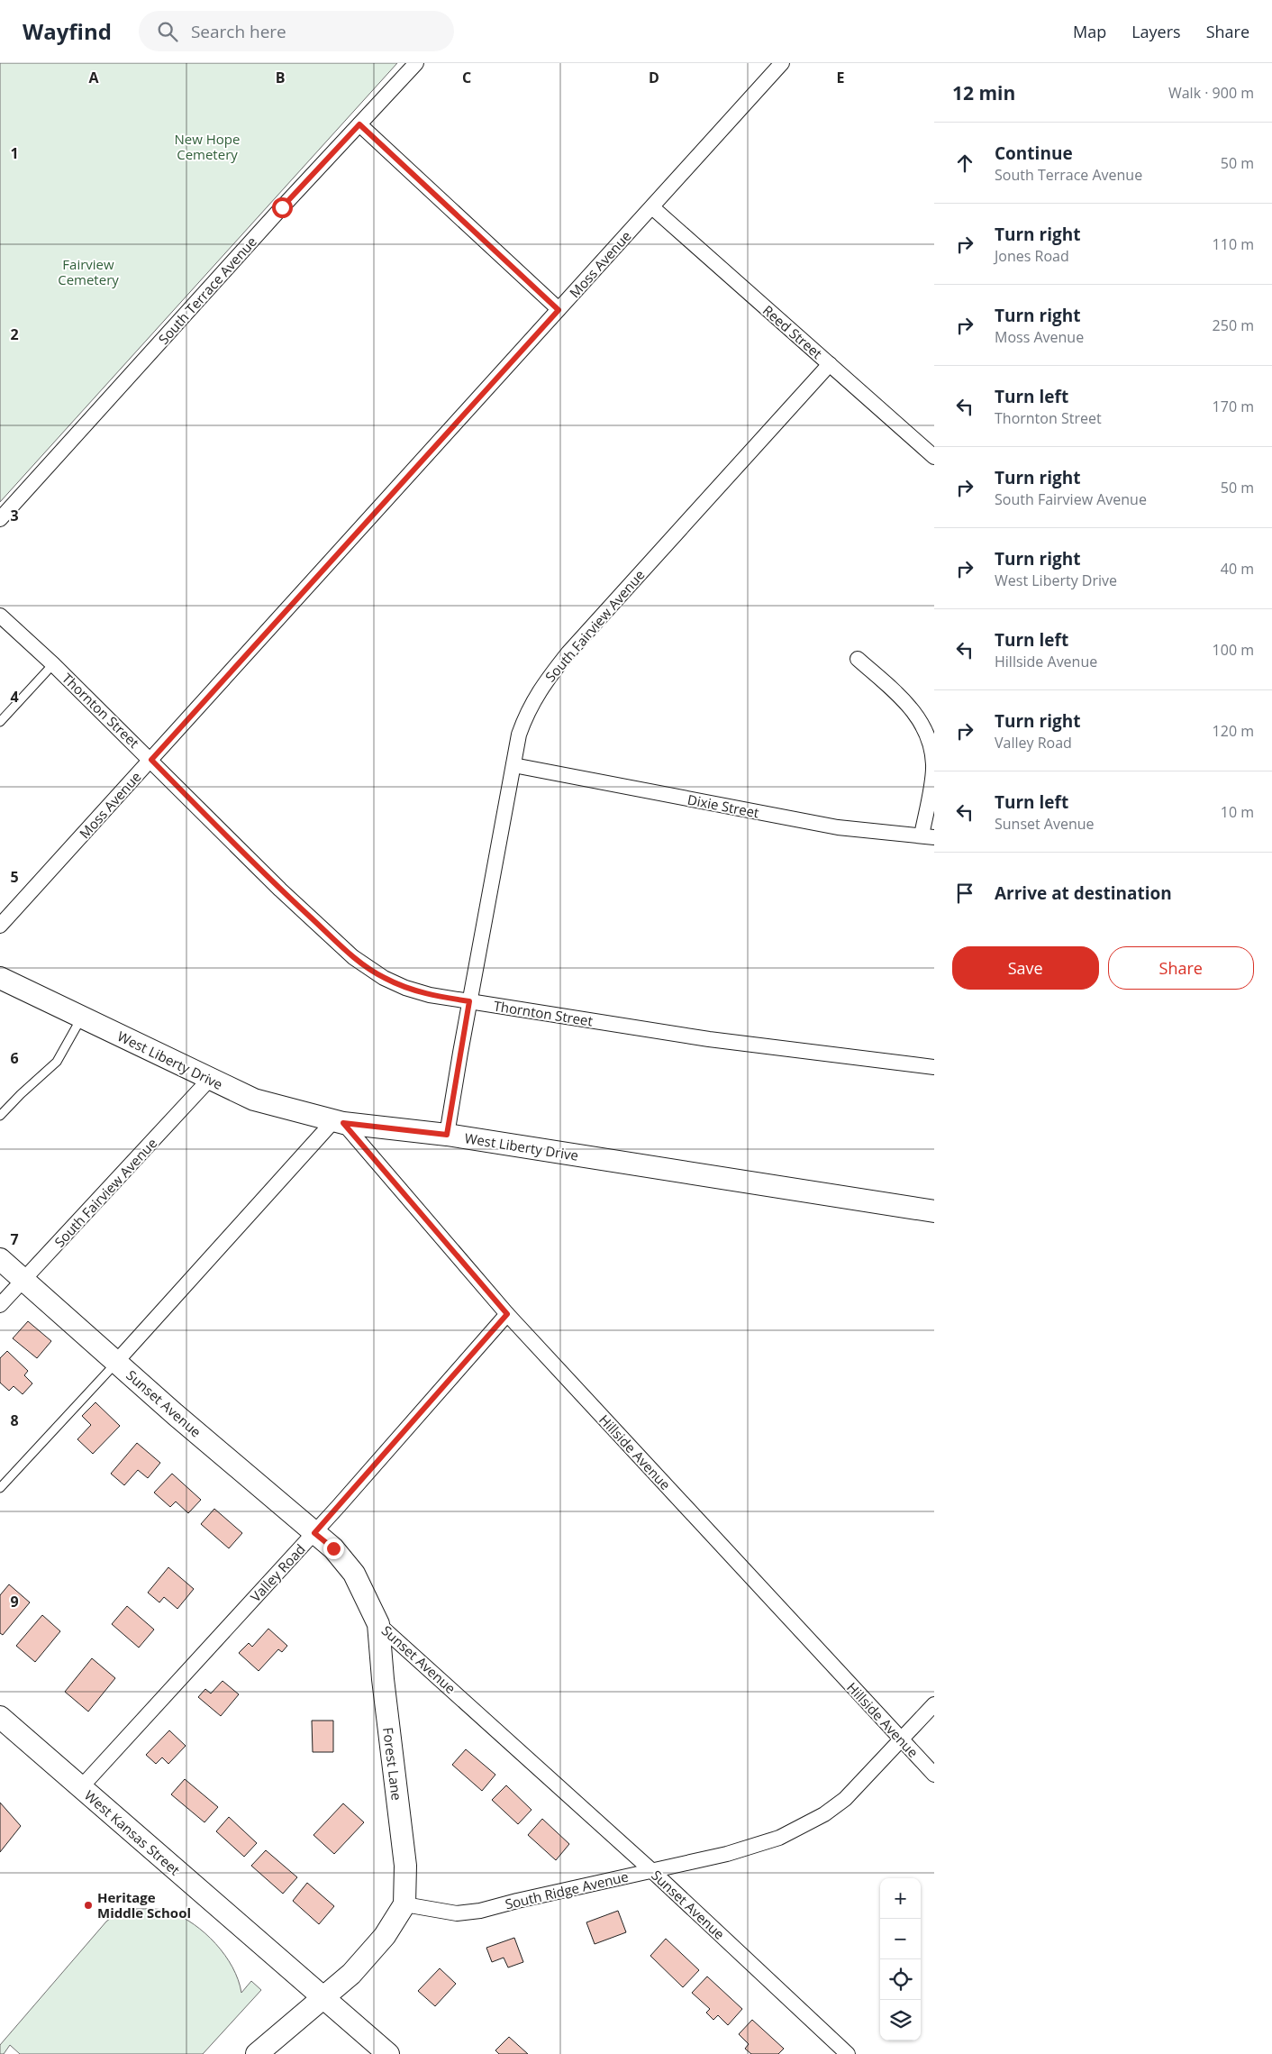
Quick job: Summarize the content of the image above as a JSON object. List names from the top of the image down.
{
  "streets": {
    "main road": [
      "West Liberty Drive",
      "Sunset Avenue",
      "Forest Lane",
      "West Kansas Street"
    ],
    "street": [
      "Moss Avenue",
      "South Terrace Avenue",
      "Reed Street",
      "South Fairview Avenue",
      "Thornton Street",
      "Dixie Street",
      "Hillside Avenue",
      "Valley Road",
      "South Ridge Avenue"
    ]
  },
  "crossings": [
    ["Moss Avenue", "Reed Street"],
    ["Moss Avenue", "Thornton Street"],
    ["Reed Street", "South Fairview Avenue"],
    ["South Fairview Avenue", "Thornton Street"],
    ["South Fairview Avenue", "Dixie Street"],
    ["South Fairview Avenue", "West Liberty Drive"],
    ["South Fairview Avenue", "Sunset Avenue"],
    ["West Liberty Drive", "Hillside Avenue"],
    ["Sunset Avenue", "Valley Road"],
    ["Sunset Avenue", "Forest Lane"],
    ["Sunset Avenue", "South Ridge Avenue"],
    ["Hillside Avenue", "Valley Road"],
    ["Hillside Avenue", "South Ridge Avenue"],
    ["Valley Road", "West Kansas Street"],
    ["Forest Lane", "South Ridge Avenue"]
  ],
  "parks": ["New Hope Cemetery", "Fairview Cemetery"],
  "places": ["Heritage Middle School"],
  "page": {
    "header": "Wayfind",
    "search": "Search here",
    "nav": ["Map", "Layers", "Share"],
    "heading": ["12 min", "Walk · 900 m"],
    "list": [
      ["Continue", "South Terrace Avenue", "50 m"],
      ["Turn right", "Jones Road", "110 m"],
      ["Turn right", "Moss Avenue", "250 m"],
      ["Turn left", "Thornton Street", "170 m"],
      ["Turn right", "South Fairview Avenue", "50 m"],
      ["Turn right", "West Liberty Drive", "40 m"],
      ["Turn left", "Hillside Avenue", "100 m"],
      ["Turn right", "Valley Road", "120 m"],
      ["Turn left", "Sunset Avenue", "10 m"],
      "Arrive at destination"
    ],
    "buttons": ["Save", "Share"],
    "map_buttons": ["+", "−"]
  },
  "grid": {
    "columns": [
      "A",
      "B",
      "C",
      "D",
      "E"
    ],
    "rows": [
      "1",
      "2",
      "3",
      "4",
      "5",
      "6",
      "7",
      "8",
      "9"
    ]
  }
}
